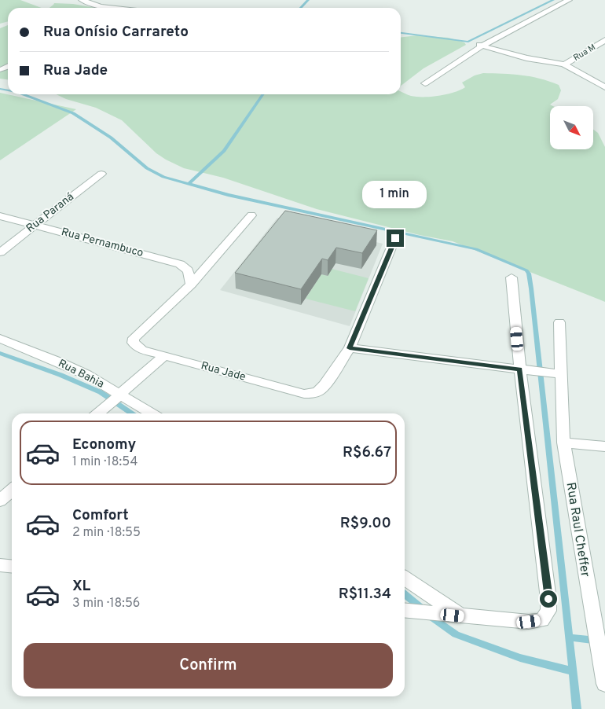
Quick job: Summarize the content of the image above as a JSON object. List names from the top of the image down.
{
  "streets": {
    "street": [
      "Rua M",
      "Rua Paraná",
      "Rua Pernambuco",
      "Rua Jade",
      "Rua Bahia",
      "Rua Raul Cheffer"
    ]
  },
  "crossings": [
    ["Rua Paraná", "Rua Pernambuco"],
    ["Rua Pernambuco", "Rua Jade"]
  ],
  "north": "bottom right",
  "page": {
    "banner": ["Rua Onísio Carrareto", "Rua Jade"],
    "bubble": "1 min",
    "list": [
      {
        "name": "Economy",
        "note": "1 min · 18:54",
        "value": "R$6.67"
      },
      {
        "name": "Comfort",
        "note": "2 min · 18:55",
        "value": "R$9.00"
      },
      {
        "name": "XL",
        "note": "3 min · 18:56",
        "value": "R$11.34"
      }
    ],
    "buttons": "Confirm"
  }
}
